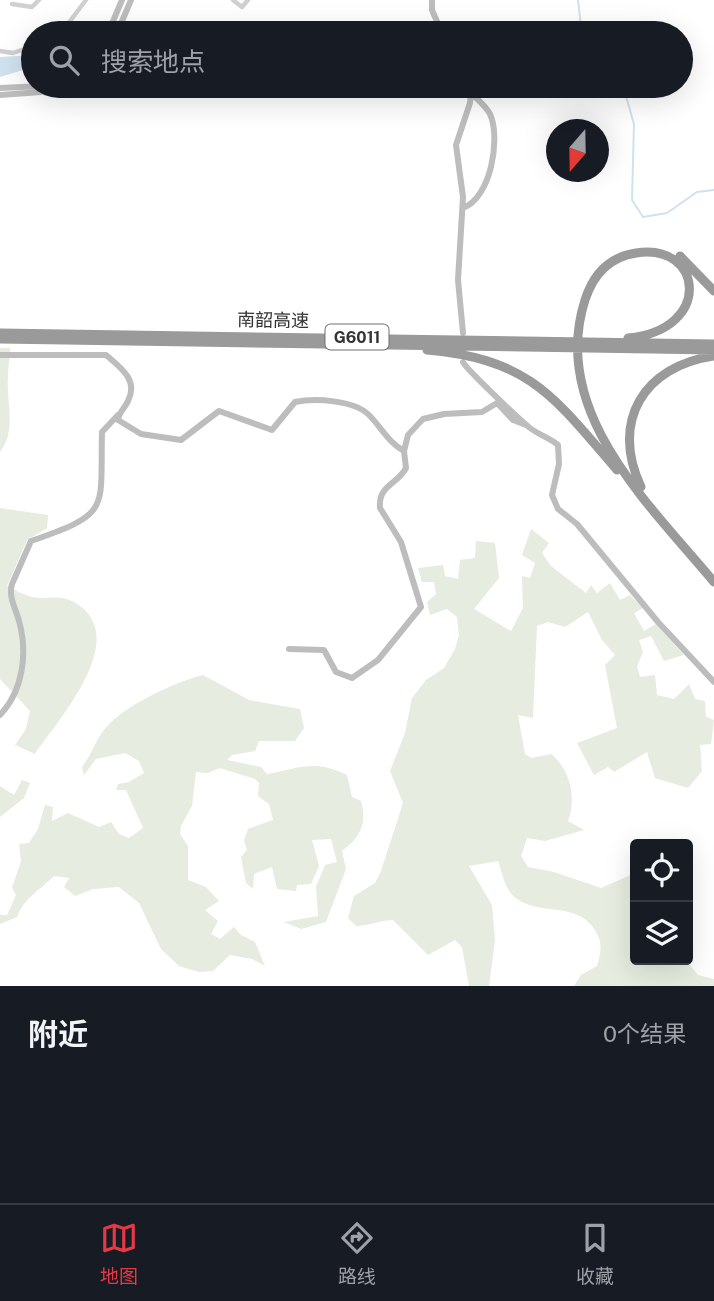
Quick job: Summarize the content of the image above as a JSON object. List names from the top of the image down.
{
  "streets": {
    "highway": ["南韶高速", "G6011"]
  },
  "north": "bottom",
  "page": {
    "search": "搜索地点",
    "heading": ["附近", "0个结果"],
    "nav": ["地图", "路线", "收藏"]
  }
}
